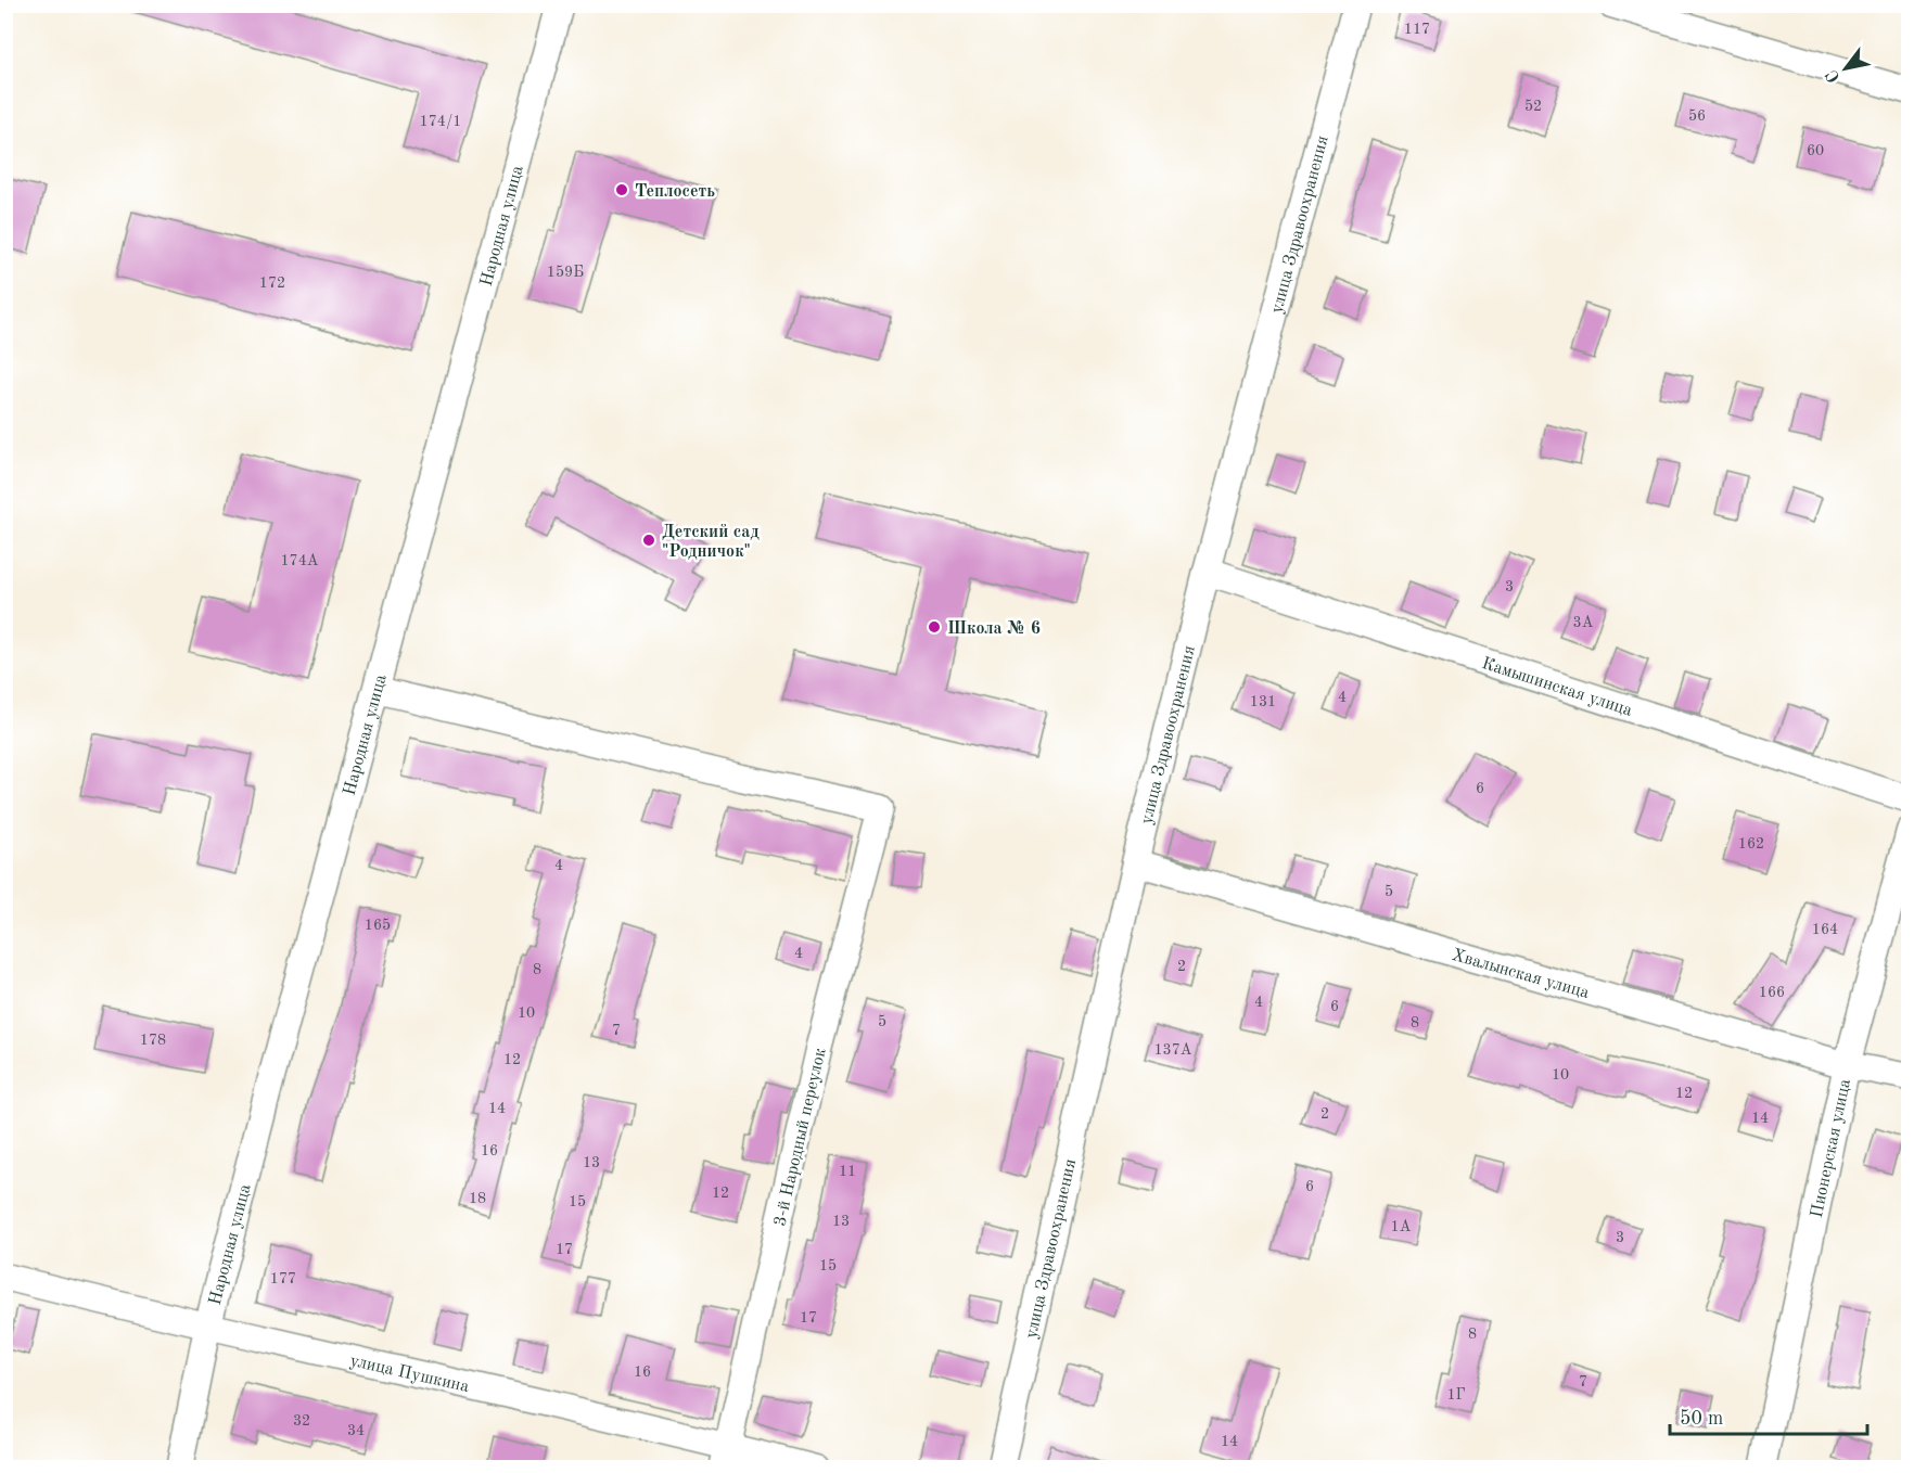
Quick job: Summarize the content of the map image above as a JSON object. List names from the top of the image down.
{
  "streets": {
    "street": [
      "улица Здравоохранения",
      "Народная улица",
      "Камышинская улица",
      "Хвалынская улица",
      "3-й Народный переулок",
      "Пионерская улица",
      "улица Пушкина"
    ]
  },
  "crossings": [
    ["улица Здравоохранения", "Камышинская улица"],
    ["улица Здравоохранения", "Хвалынская улица"],
    ["Народная улица", "3-й Народный переулок"],
    ["Народная улица", "улица Пушкина"],
    ["Хвалынская улица", "Пионерская улица"],
    ["3-й Народный переулок", "улица Пушкина"]
  ],
  "places": ["Теплосеть", "Детский сад \"Родничок\"", "Школа № 6"],
  "house_numbers": [
    "117",
    "52",
    "56",
    "174/1",
    "60",
    "159Б",
    "172",
    "174А",
    "3",
    "3А",
    "4",
    "131",
    "6",
    "162",
    "4",
    "5",
    "165",
    "164",
    "4",
    "2",
    "8",
    "166",
    "4",
    "6",
    "10",
    "5",
    "8",
    "7",
    "178",
    "137А",
    "12",
    "10",
    "12",
    "14",
    "2",
    "14",
    "16",
    "13",
    "11",
    "6",
    "12",
    "18",
    "15",
    "13",
    "1А",
    "3",
    "17",
    "15",
    "177",
    "17",
    "8",
    "16",
    "7",
    "1Г",
    "32",
    "34",
    "14"
  ],
  "scale_bar": "50 m",
  "north": "bottom left"
}
